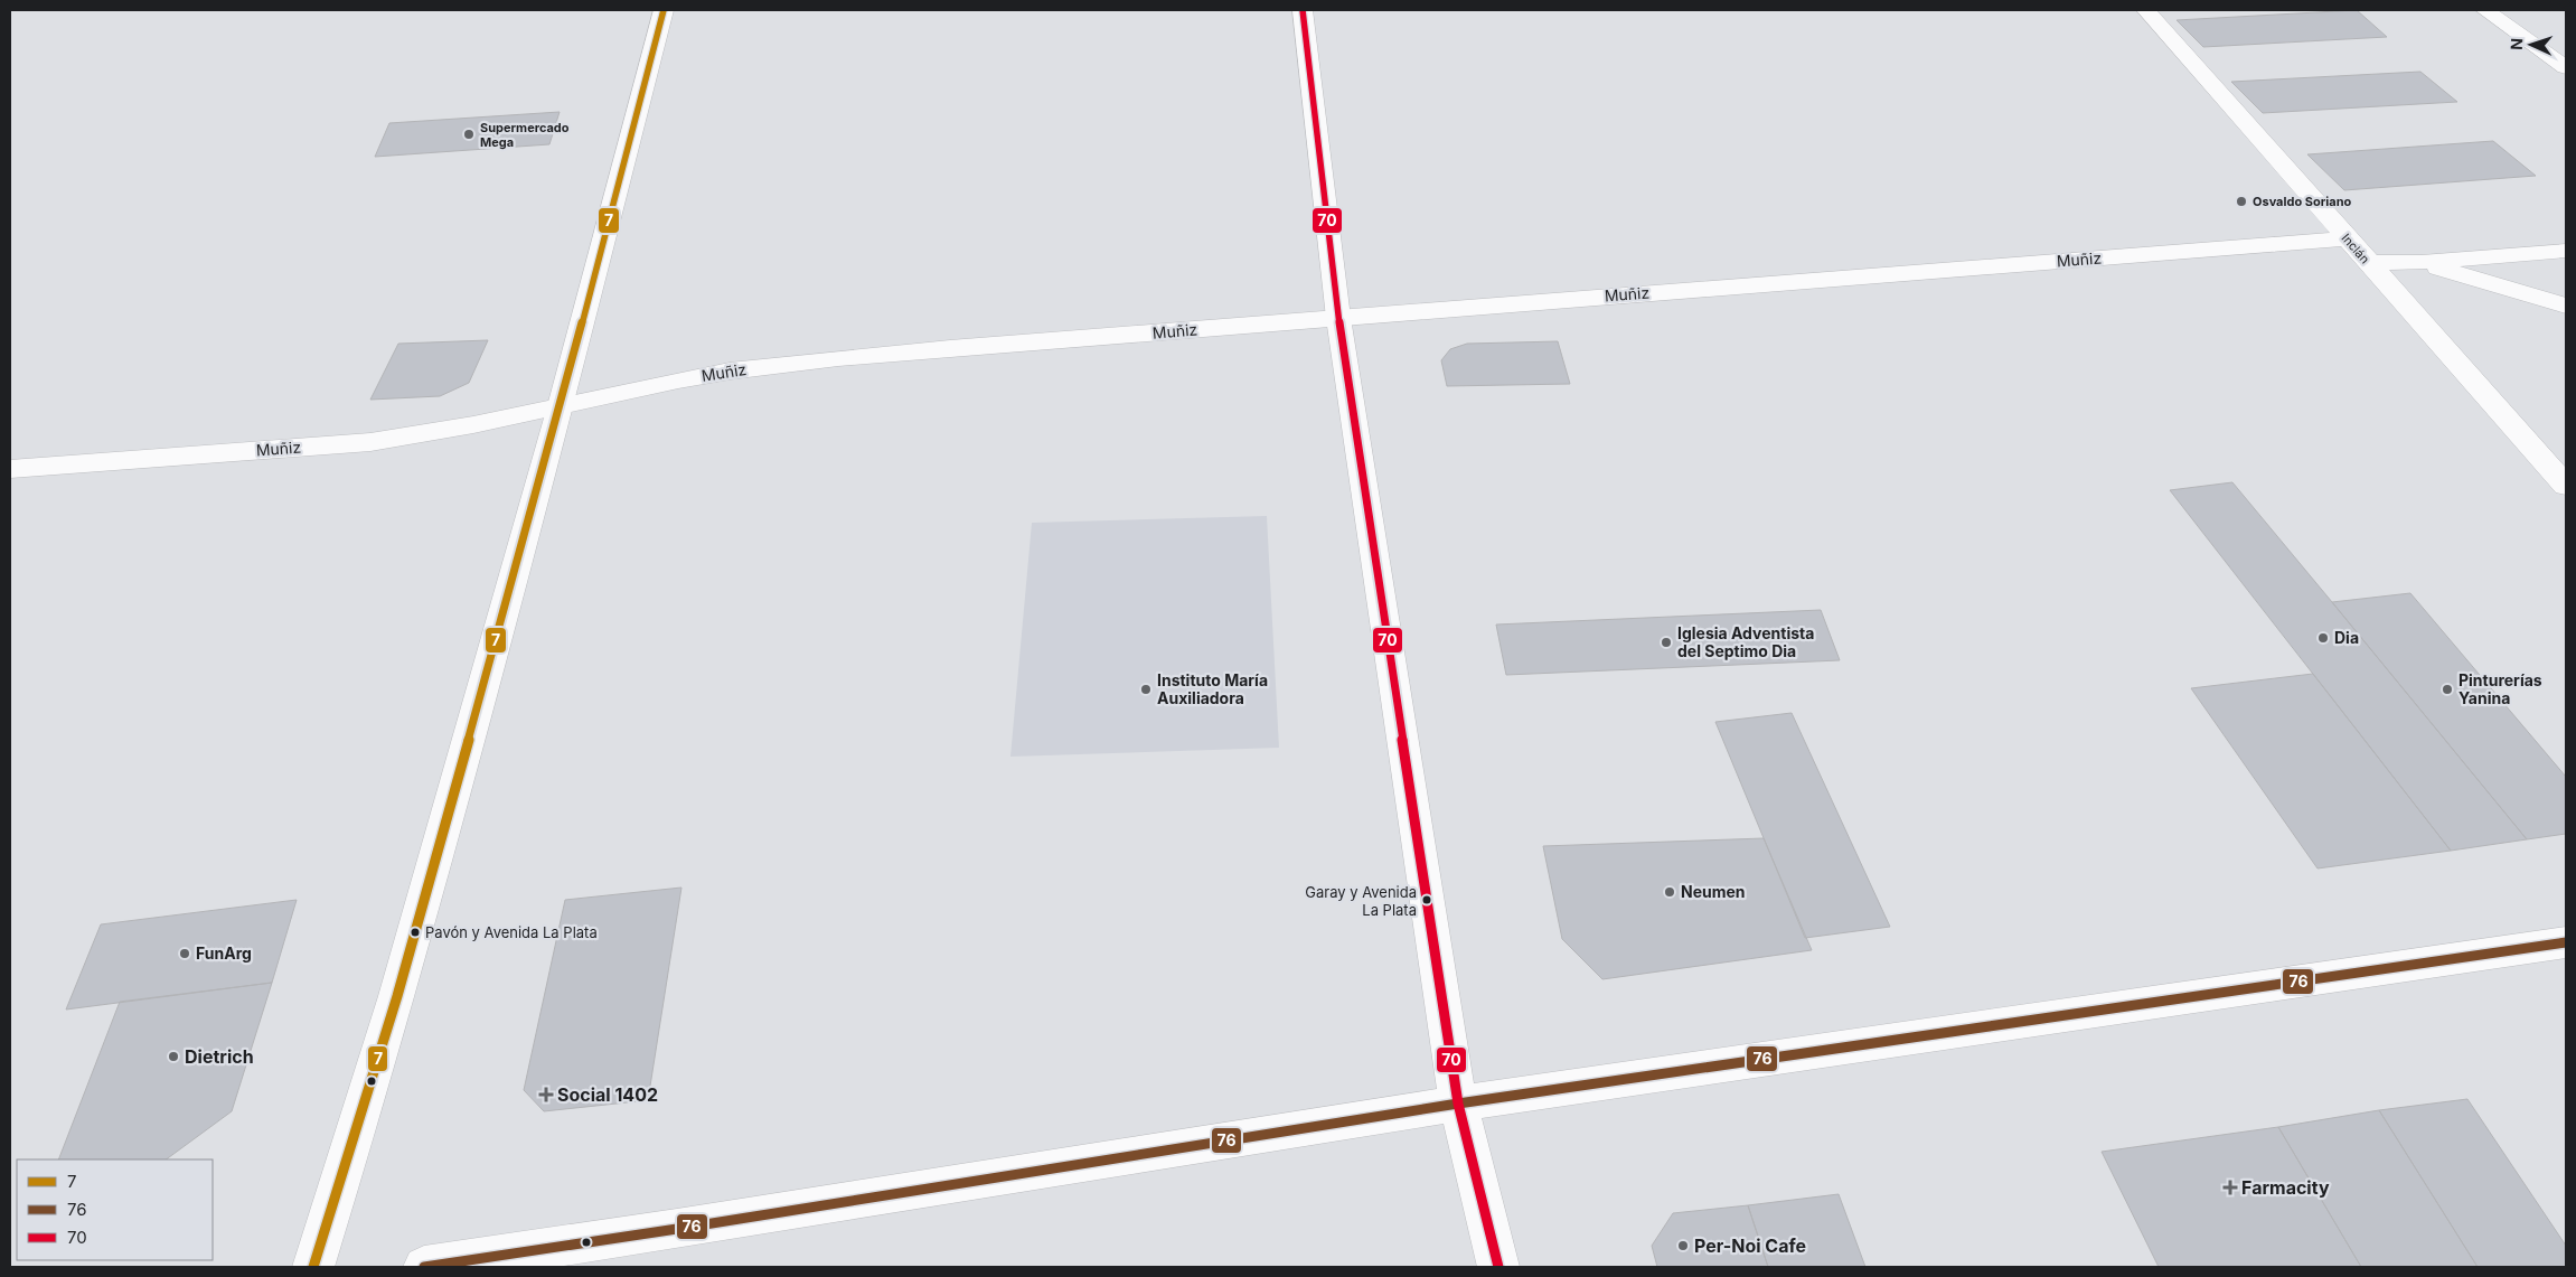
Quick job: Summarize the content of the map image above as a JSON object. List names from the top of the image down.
{
  "streets": {
    "main road": ["Inclán", "Muñiz"]
  },
  "crossings": [
    ["Inclán", "Muñiz"]
  ],
  "places": {
    "other": [
      "Supermercado Mega",
      "Osvaldo Soriano",
      "Dia",
      "Iglesia Adventista del Septimo Dia",
      "Instituto María Auxiliadora",
      "Pinturerías Yanina",
      "Neumen",
      "Garay y Avenida La Plata",
      "Pavón y Avenida La Plata",
      "FunArg",
      "Dietrich",
      "Per-Noi Cafe"
    ],
    "health": ["Social 1402", "Farmacity"]
  },
  "lines": ["transit line 7", "transit line 70", "transit line 76"],
  "legend": ["7", "76", "70"],
  "north": "left"
}
